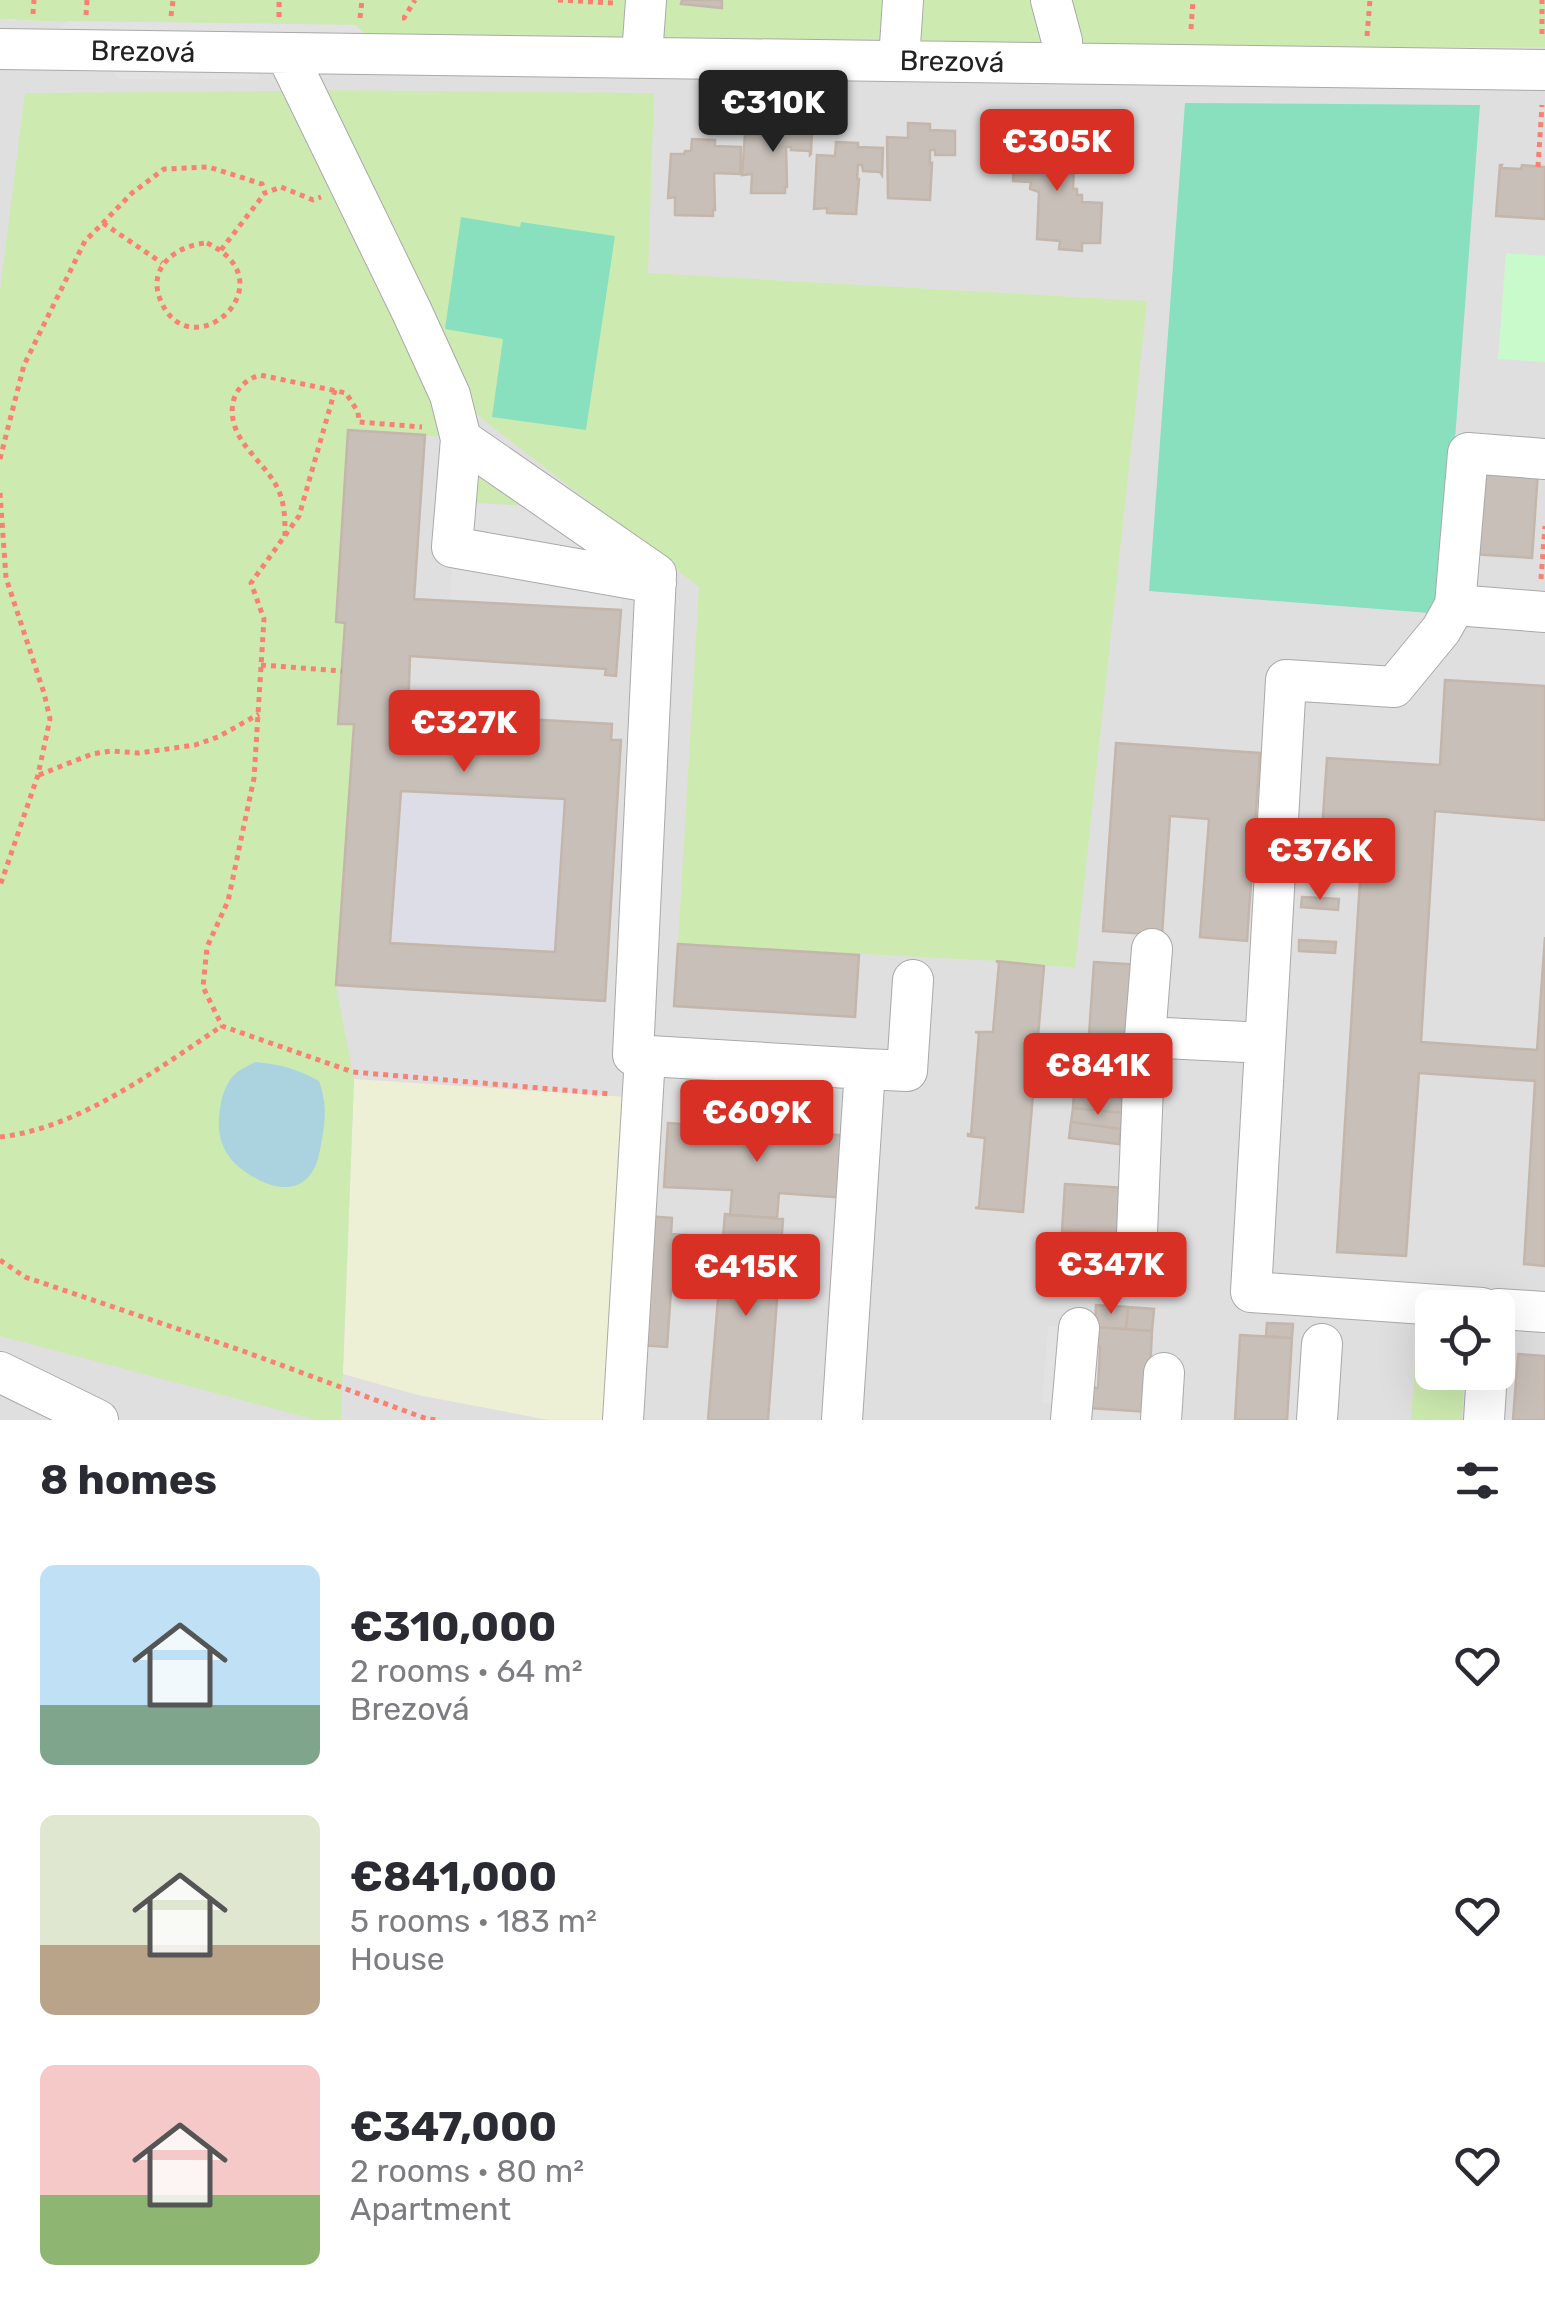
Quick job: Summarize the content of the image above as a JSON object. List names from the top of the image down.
{
  "streets": {
    "street": ["Brezová"]
  },
  "page": {
    "price": [
      "€310K",
      "€305K",
      "€327K",
      "€376K",
      "€841K",
      "€609K",
      "€347K",
      "€415K"
    ],
    "heading": "8 homes",
    "list": [
      {
        "name": "€310,000",
        "note": "2 rooms · 64 m² · Brezová"
      },
      {
        "name": "€841,000",
        "note": "5 rooms · 183 m² · House"
      },
      {
        "name": "€347,000",
        "note": "2 rooms · 80 m² · Apartment"
      }
    ]
  }
}
